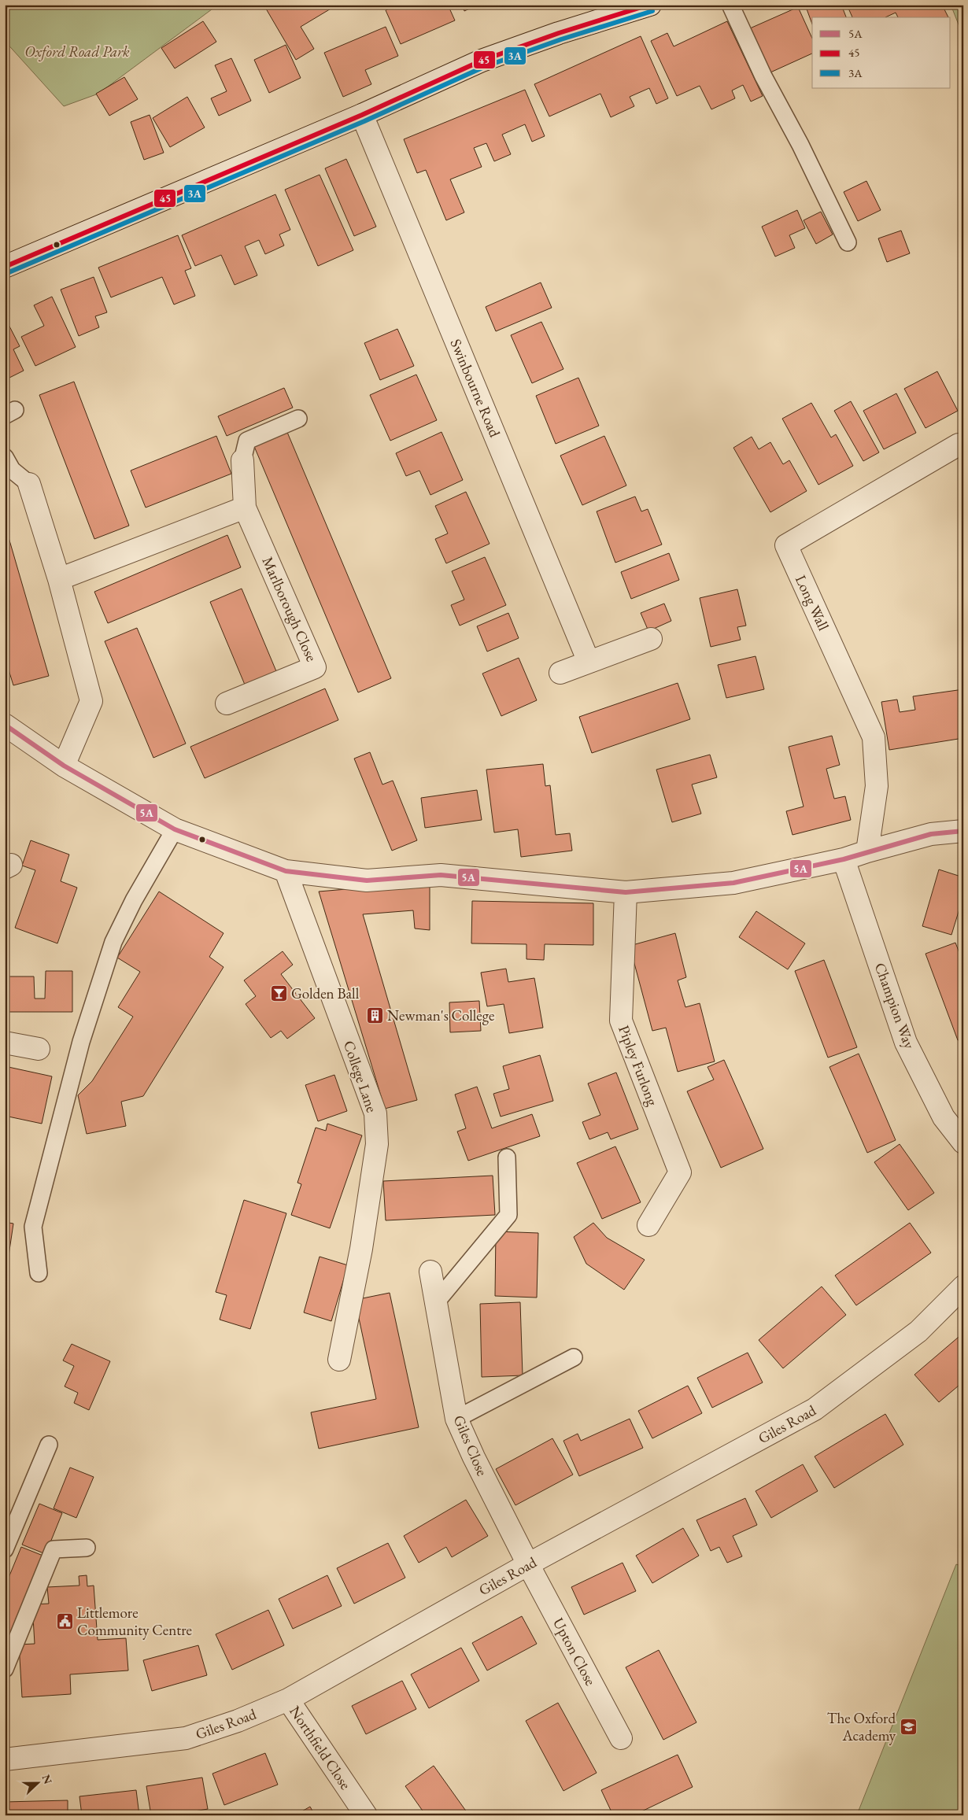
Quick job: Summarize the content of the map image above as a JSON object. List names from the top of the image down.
{
  "streets": {
    "street": [
      "Swinbourne Road",
      "Long Wall",
      "Marlborough Close",
      "Champion Way",
      "Pipley Furlong",
      "College Lane",
      "Giles Road",
      "Giles Close",
      "Upton Close",
      "Northfield Close"
    ]
  },
  "crossings": [
    ["Giles Road", "Giles Close"],
    ["Giles Road", "Upton Close"],
    ["Giles Road", "Northfield Close"],
    ["Giles Close", "Upton Close"]
  ],
  "parks": ["Oxford Road Park"],
  "places": {
    "bar": ["Golden Ball"],
    "building": ["Newman's College"],
    "public building": ["Littlemore Community Centre"],
    "school or university": ["The Oxford Academy"]
  },
  "lines": ["transit line 45", "transit line 3A", "transit line 5A"],
  "legend": ["5A", "45", "3A"],
  "north": "right"
}
